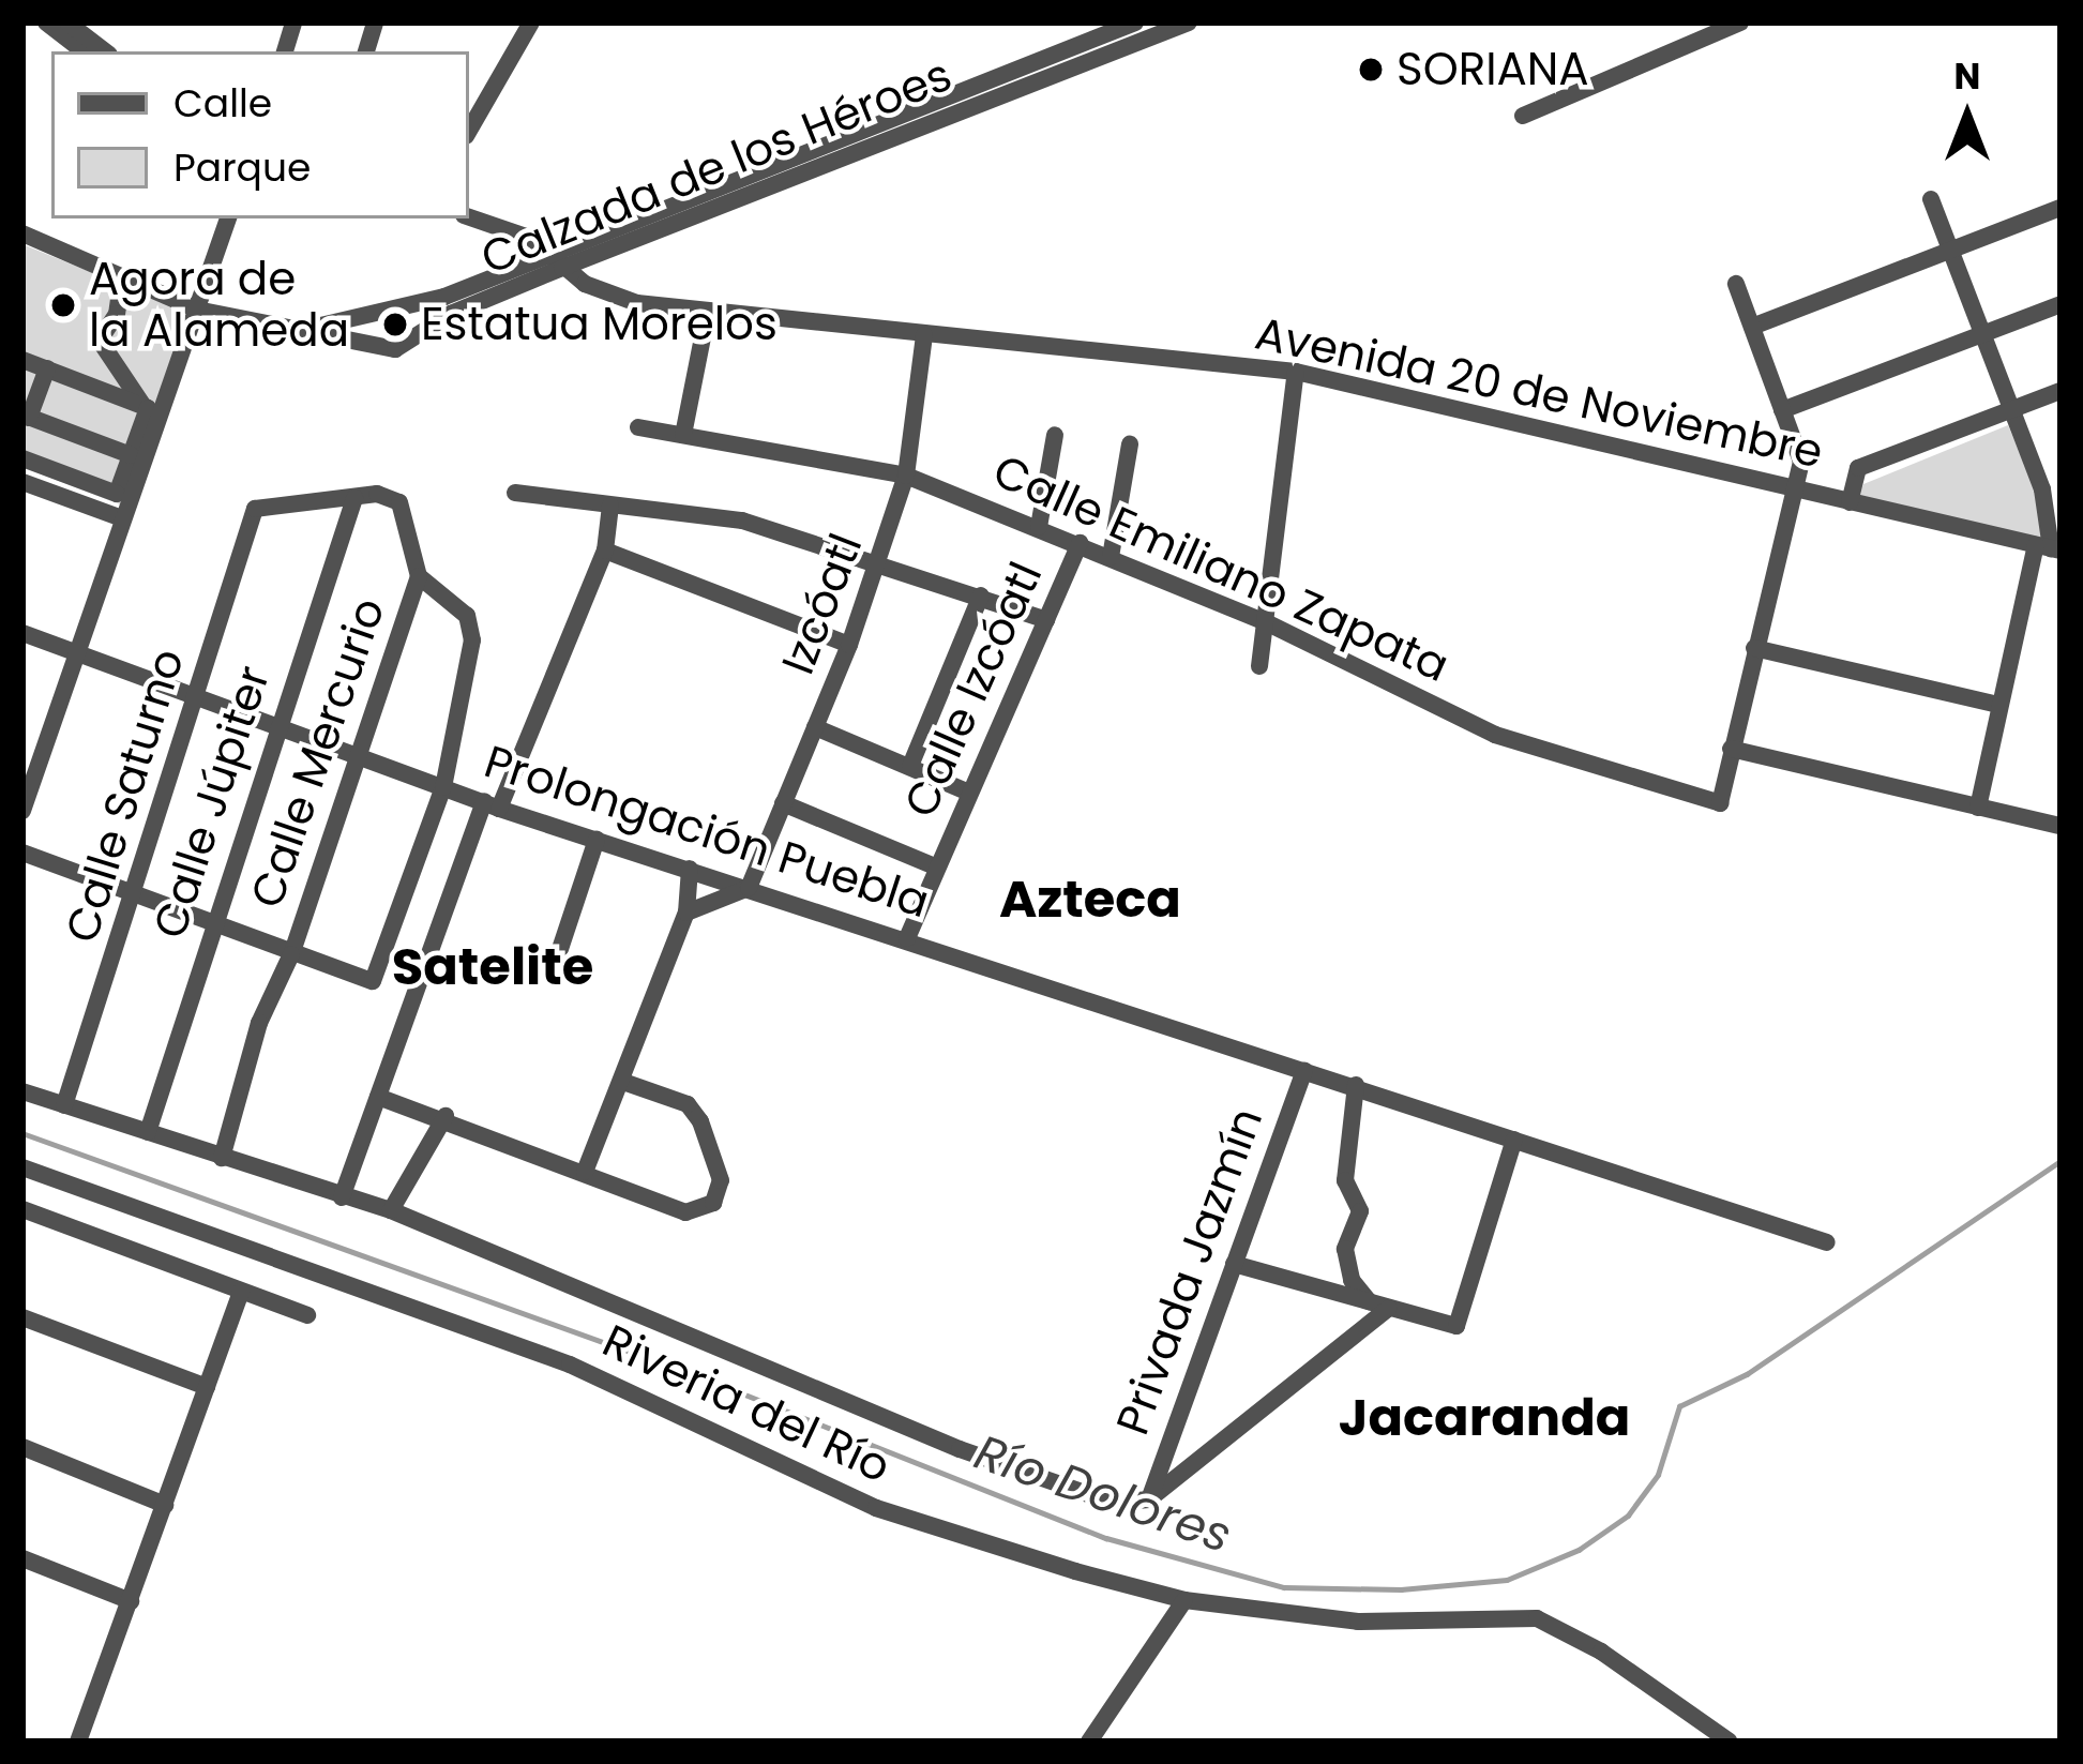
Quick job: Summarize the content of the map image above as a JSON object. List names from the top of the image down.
{
  "streets": {
    "street": [
      "Calzada de los Héroes",
      "Avenida 20 de Noviembre",
      "Calle Emiliano Zapata",
      "Izcóatl",
      "Calle Izcóatl",
      "Calle Mercurio",
      "Calle Saturno",
      "Calle Júpiter",
      "Prolongación Puebla",
      "Privada Jazmín",
      "Riveria del Río"
    ]
  },
  "crossings": [
    ["Calzada de los Héroes", "Avenida 20 de Noviembre"],
    ["Avenida 20 de Noviembre", "Izcóatl"],
    ["Calle Emiliano Zapata", "Izcóatl"],
    ["Calle Emiliano Zapata", "Calle Izcóatl"],
    ["Izcóatl", "Prolongación Puebla"],
    ["Calle Izcóatl", "Prolongación Puebla"],
    ["Calle Mercurio", "Calle Saturno"],
    ["Calle Mercurio", "Calle Júpiter"],
    ["Calle Mercurio", "Prolongación Puebla"],
    ["Calle Mercurio", "Riveria del Río"],
    ["Calle Saturno", "Calle Júpiter"],
    ["Calle Saturno", "Prolongación Puebla"],
    ["Calle Saturno", "Riveria del Río"],
    ["Calle Júpiter", "Prolongación Puebla"],
    ["Calle Júpiter", "Riveria del Río"],
    ["Prolongación Puebla", "Privada Jazmín"],
    ["Privada Jazmín", "Riveria del Río"]
  ],
  "districts": ["Azteca", "Satelite", "Jacaranda"],
  "water": ["Río Dolores"],
  "places": ["SORIANA", "Agora de la Alameda", "Estatua Morelos"],
  "legend": ["Calle", "Parque"],
  "north": "top"
}
